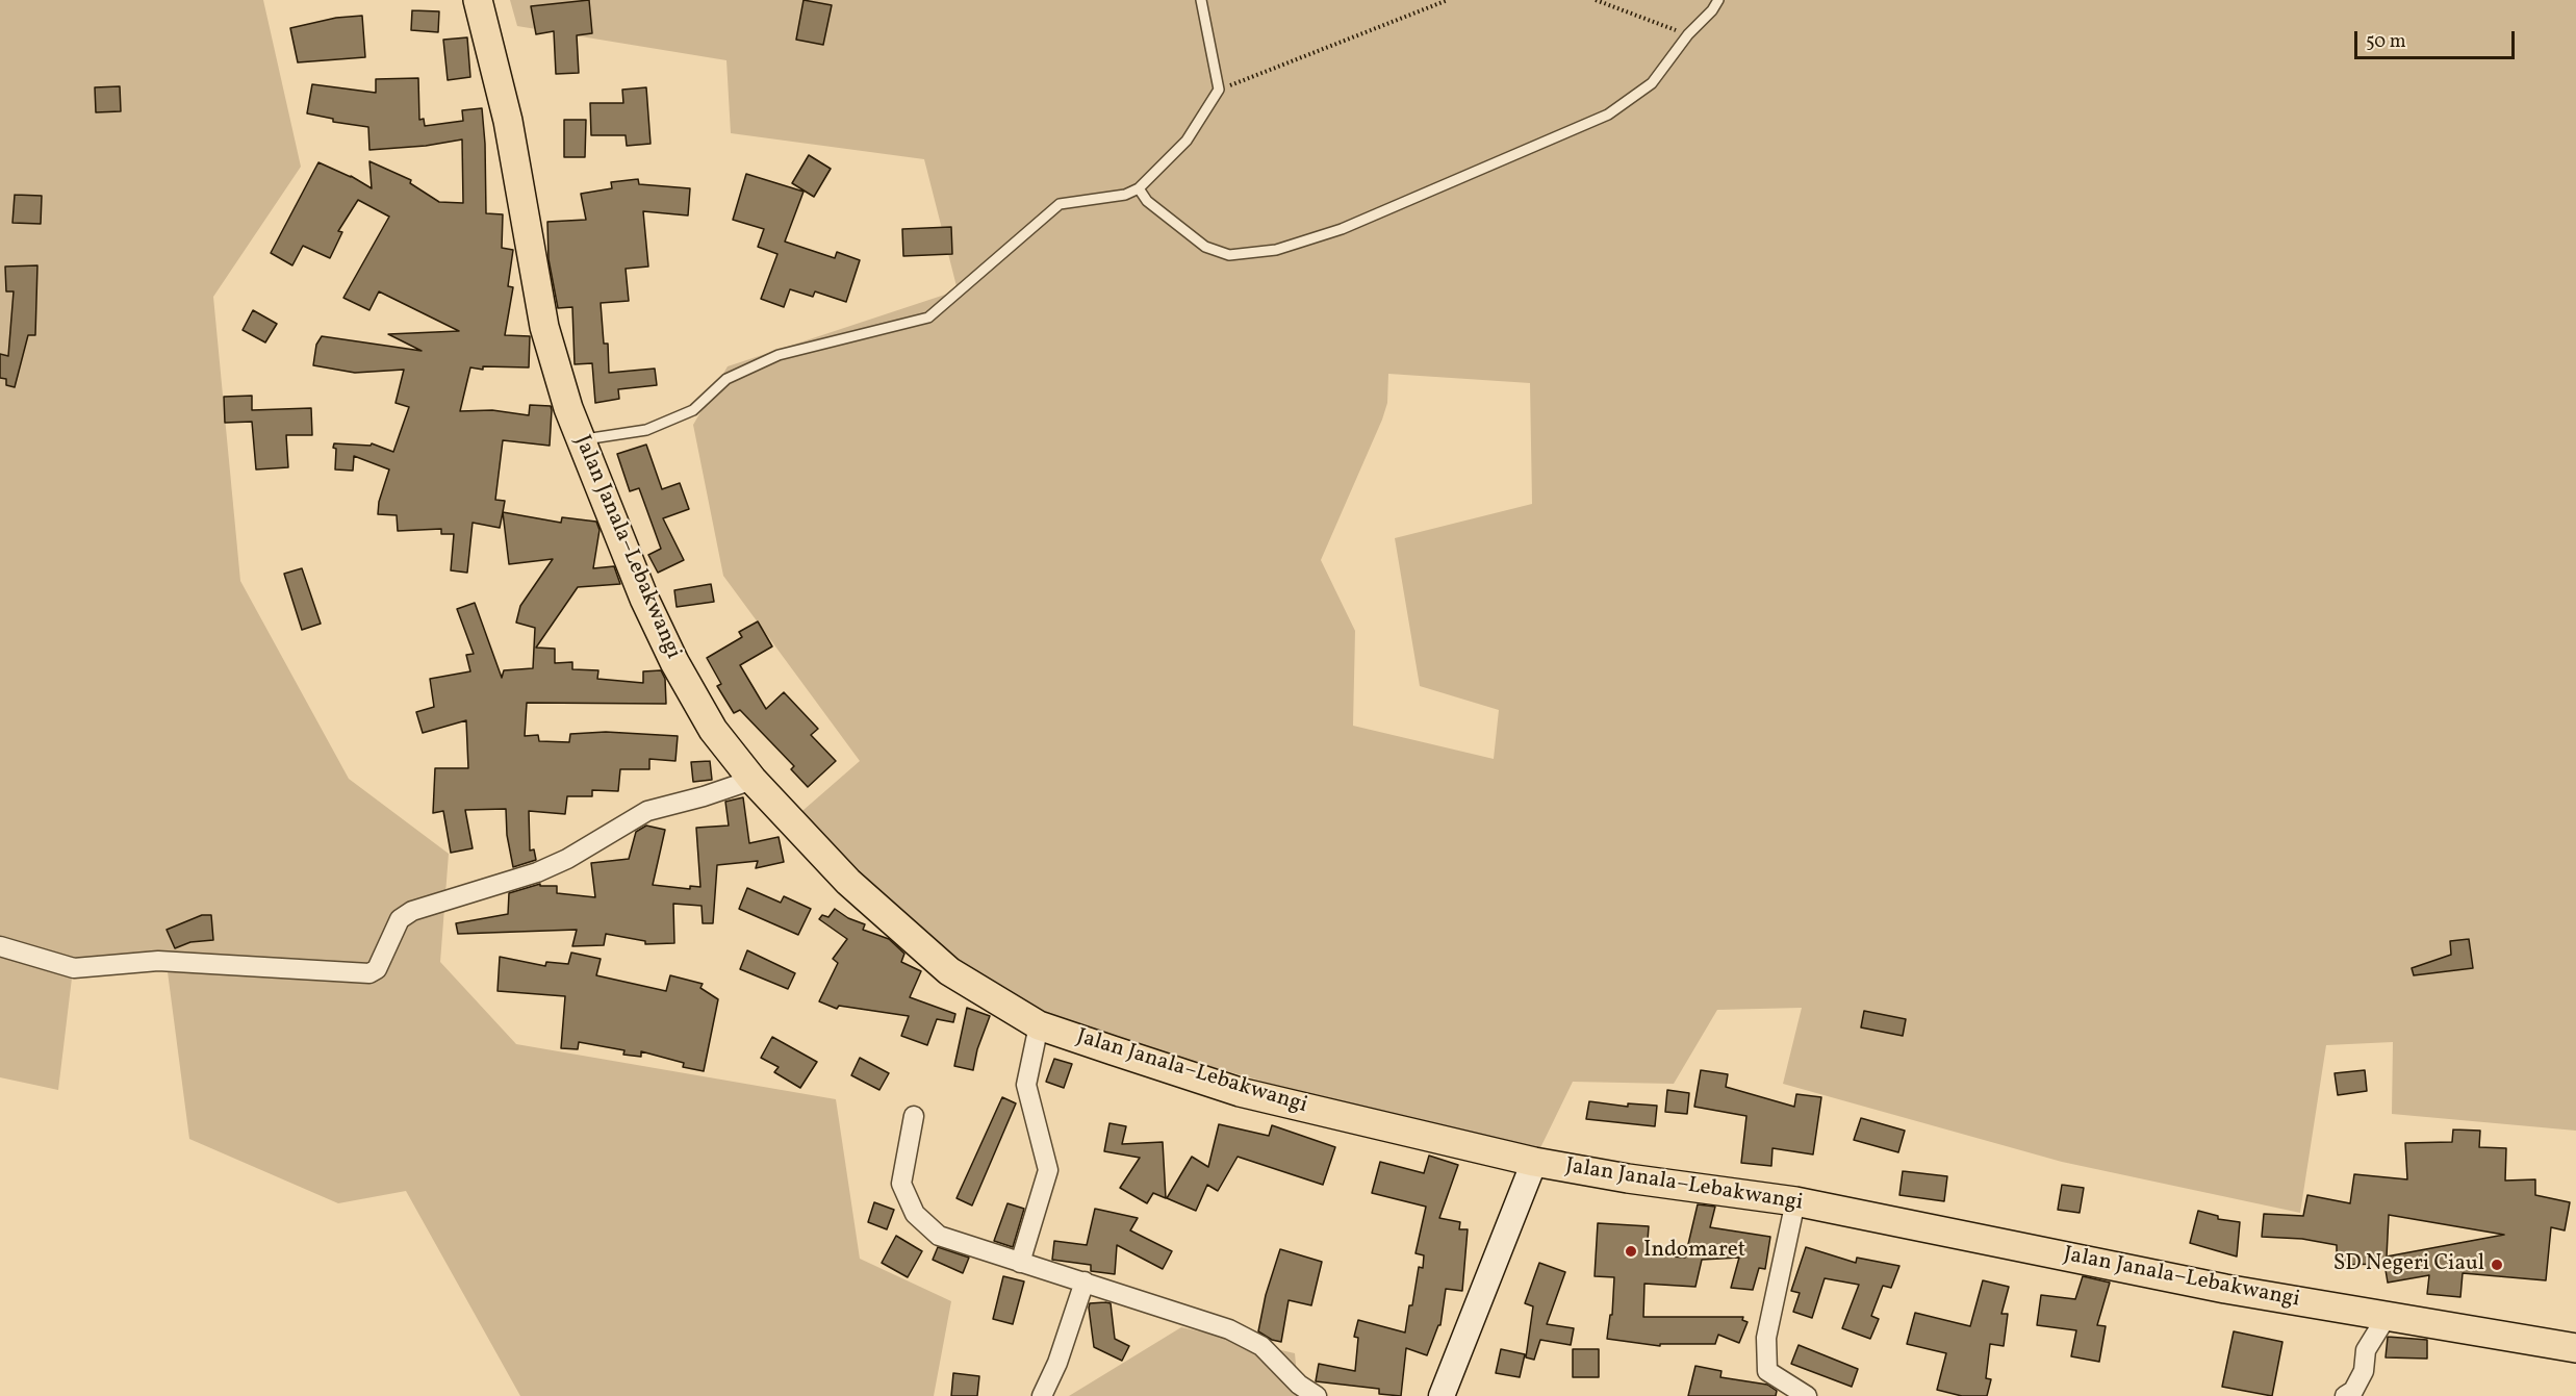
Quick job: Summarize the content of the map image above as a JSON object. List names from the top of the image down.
{
  "streets": {
    "main road": ["Jalan Janala–Lebakwangi"]
  },
  "places": ["Indomaret", "SD Negeri Ciaul"],
  "scale_bar": "50 m"
}
